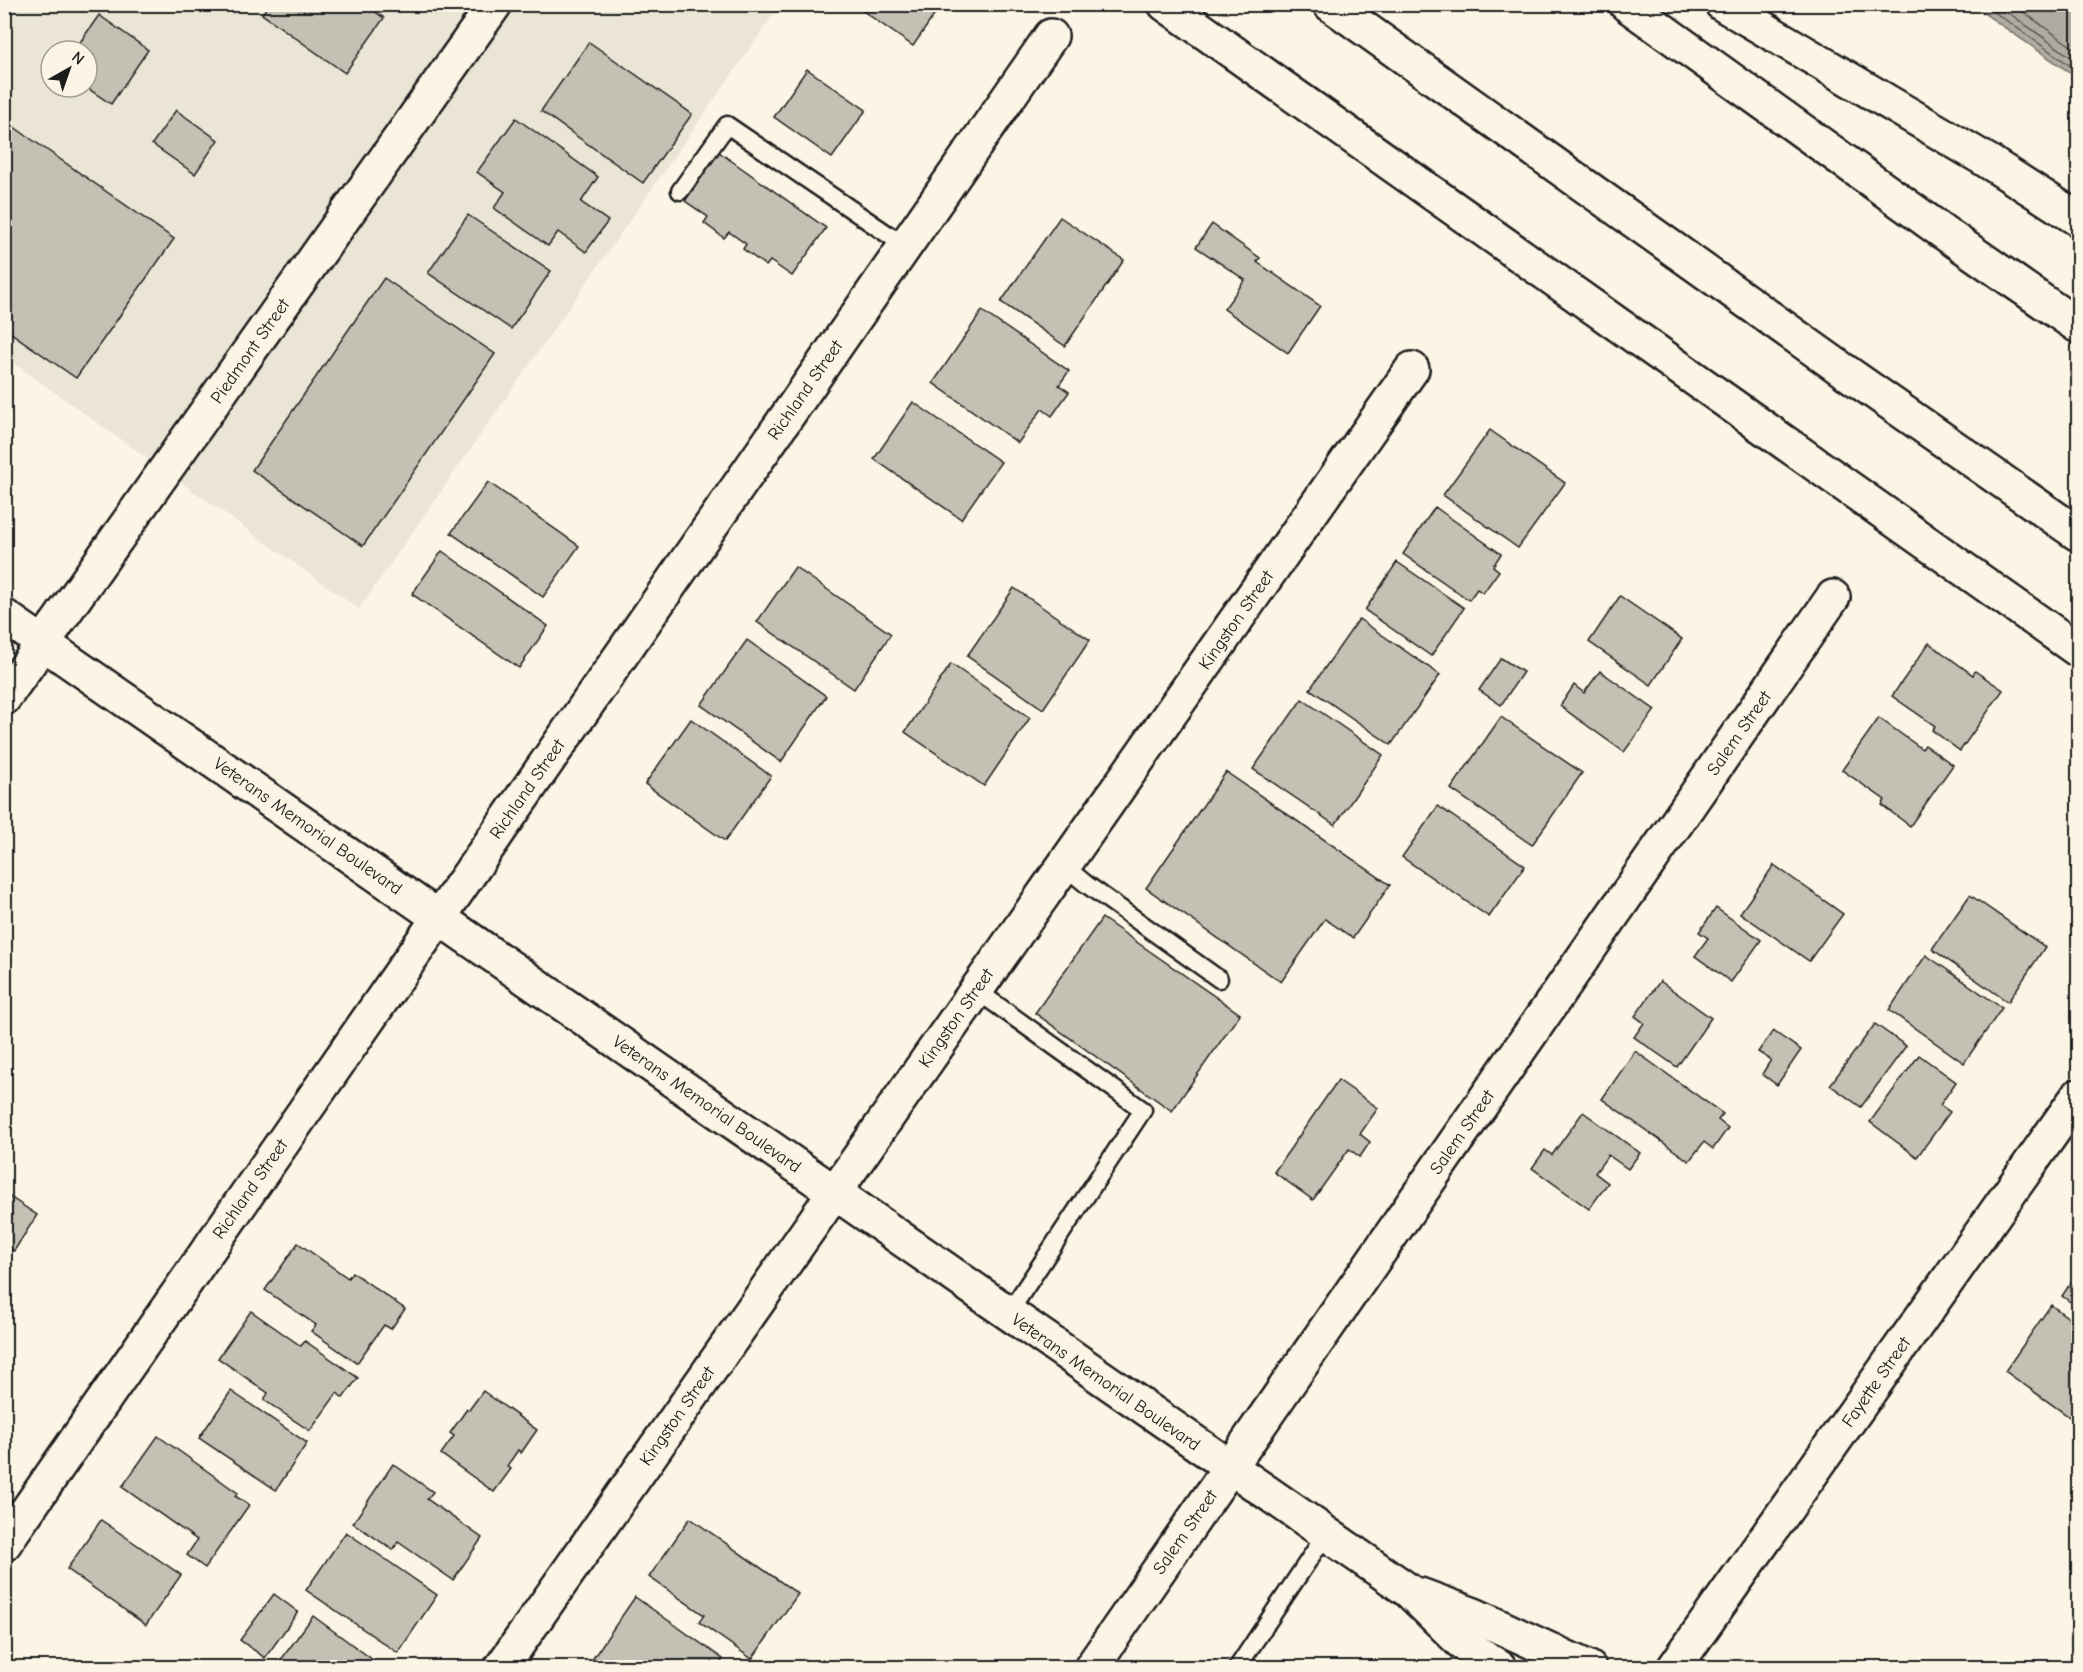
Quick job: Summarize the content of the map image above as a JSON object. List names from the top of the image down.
{
  "streets": {
    "main road": [
      "Piedmont Street",
      "Richland Street",
      "Kingston Street",
      "Salem Street",
      "Veterans Memorial Boulevard",
      "Fayette Street"
    ]
  },
  "crossings": [
    ["Piedmont Street", "Veterans Memorial Boulevard"],
    ["Richland Street", "Veterans Memorial Boulevard"],
    ["Kingston Street", "Veterans Memorial Boulevard"],
    ["Salem Street", "Veterans Memorial Boulevard"]
  ],
  "north": "top right"
}
